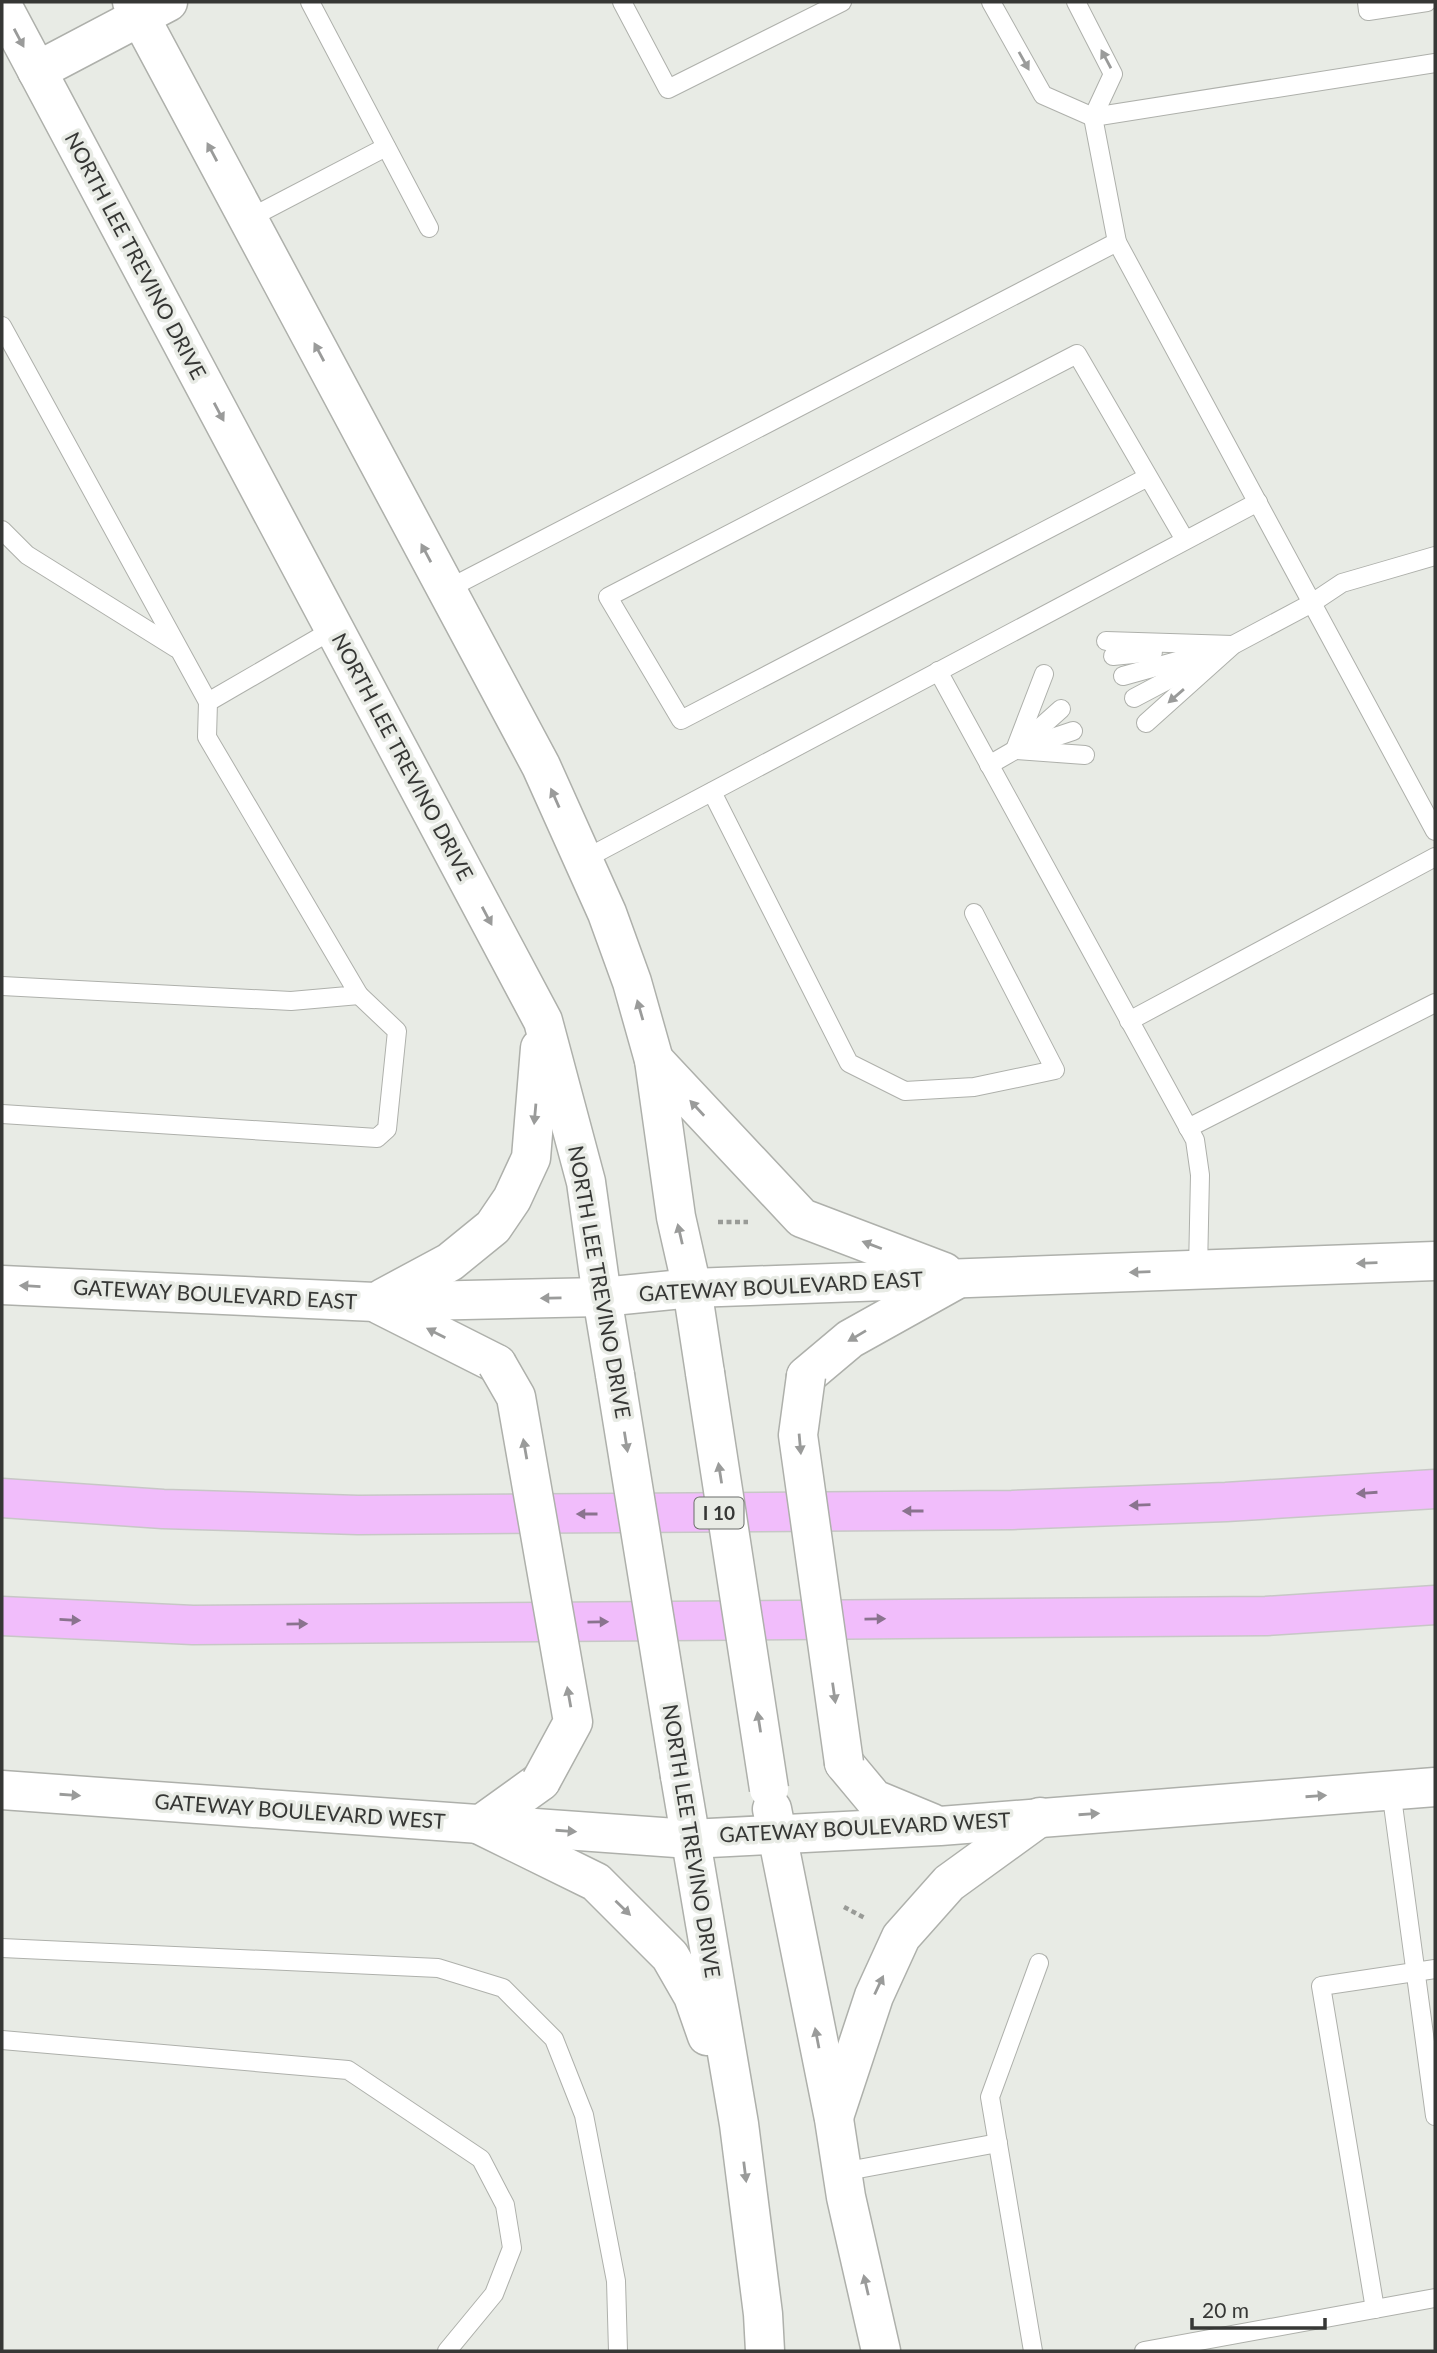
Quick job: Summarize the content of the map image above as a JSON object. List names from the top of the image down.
{
  "streets": {
    "highway": ["I 10"],
    "main road": ["NORTH LEE TREVINO DRIVE", "GATEWAY BOULEVARD EAST", "GATEWAY BOULEVARD WEST"]
  },
  "crossings": [
    ["NORTH LEE TREVINO DRIVE", "GATEWAY BOULEVARD EAST"],
    ["NORTH LEE TREVINO DRIVE", "GATEWAY BOULEVARD WEST"]
  ],
  "one_way": ["GATEWAY BOULEVARD EAST", "GATEWAY BOULEVARD WEST"],
  "scale_bar": "20 m"
}
